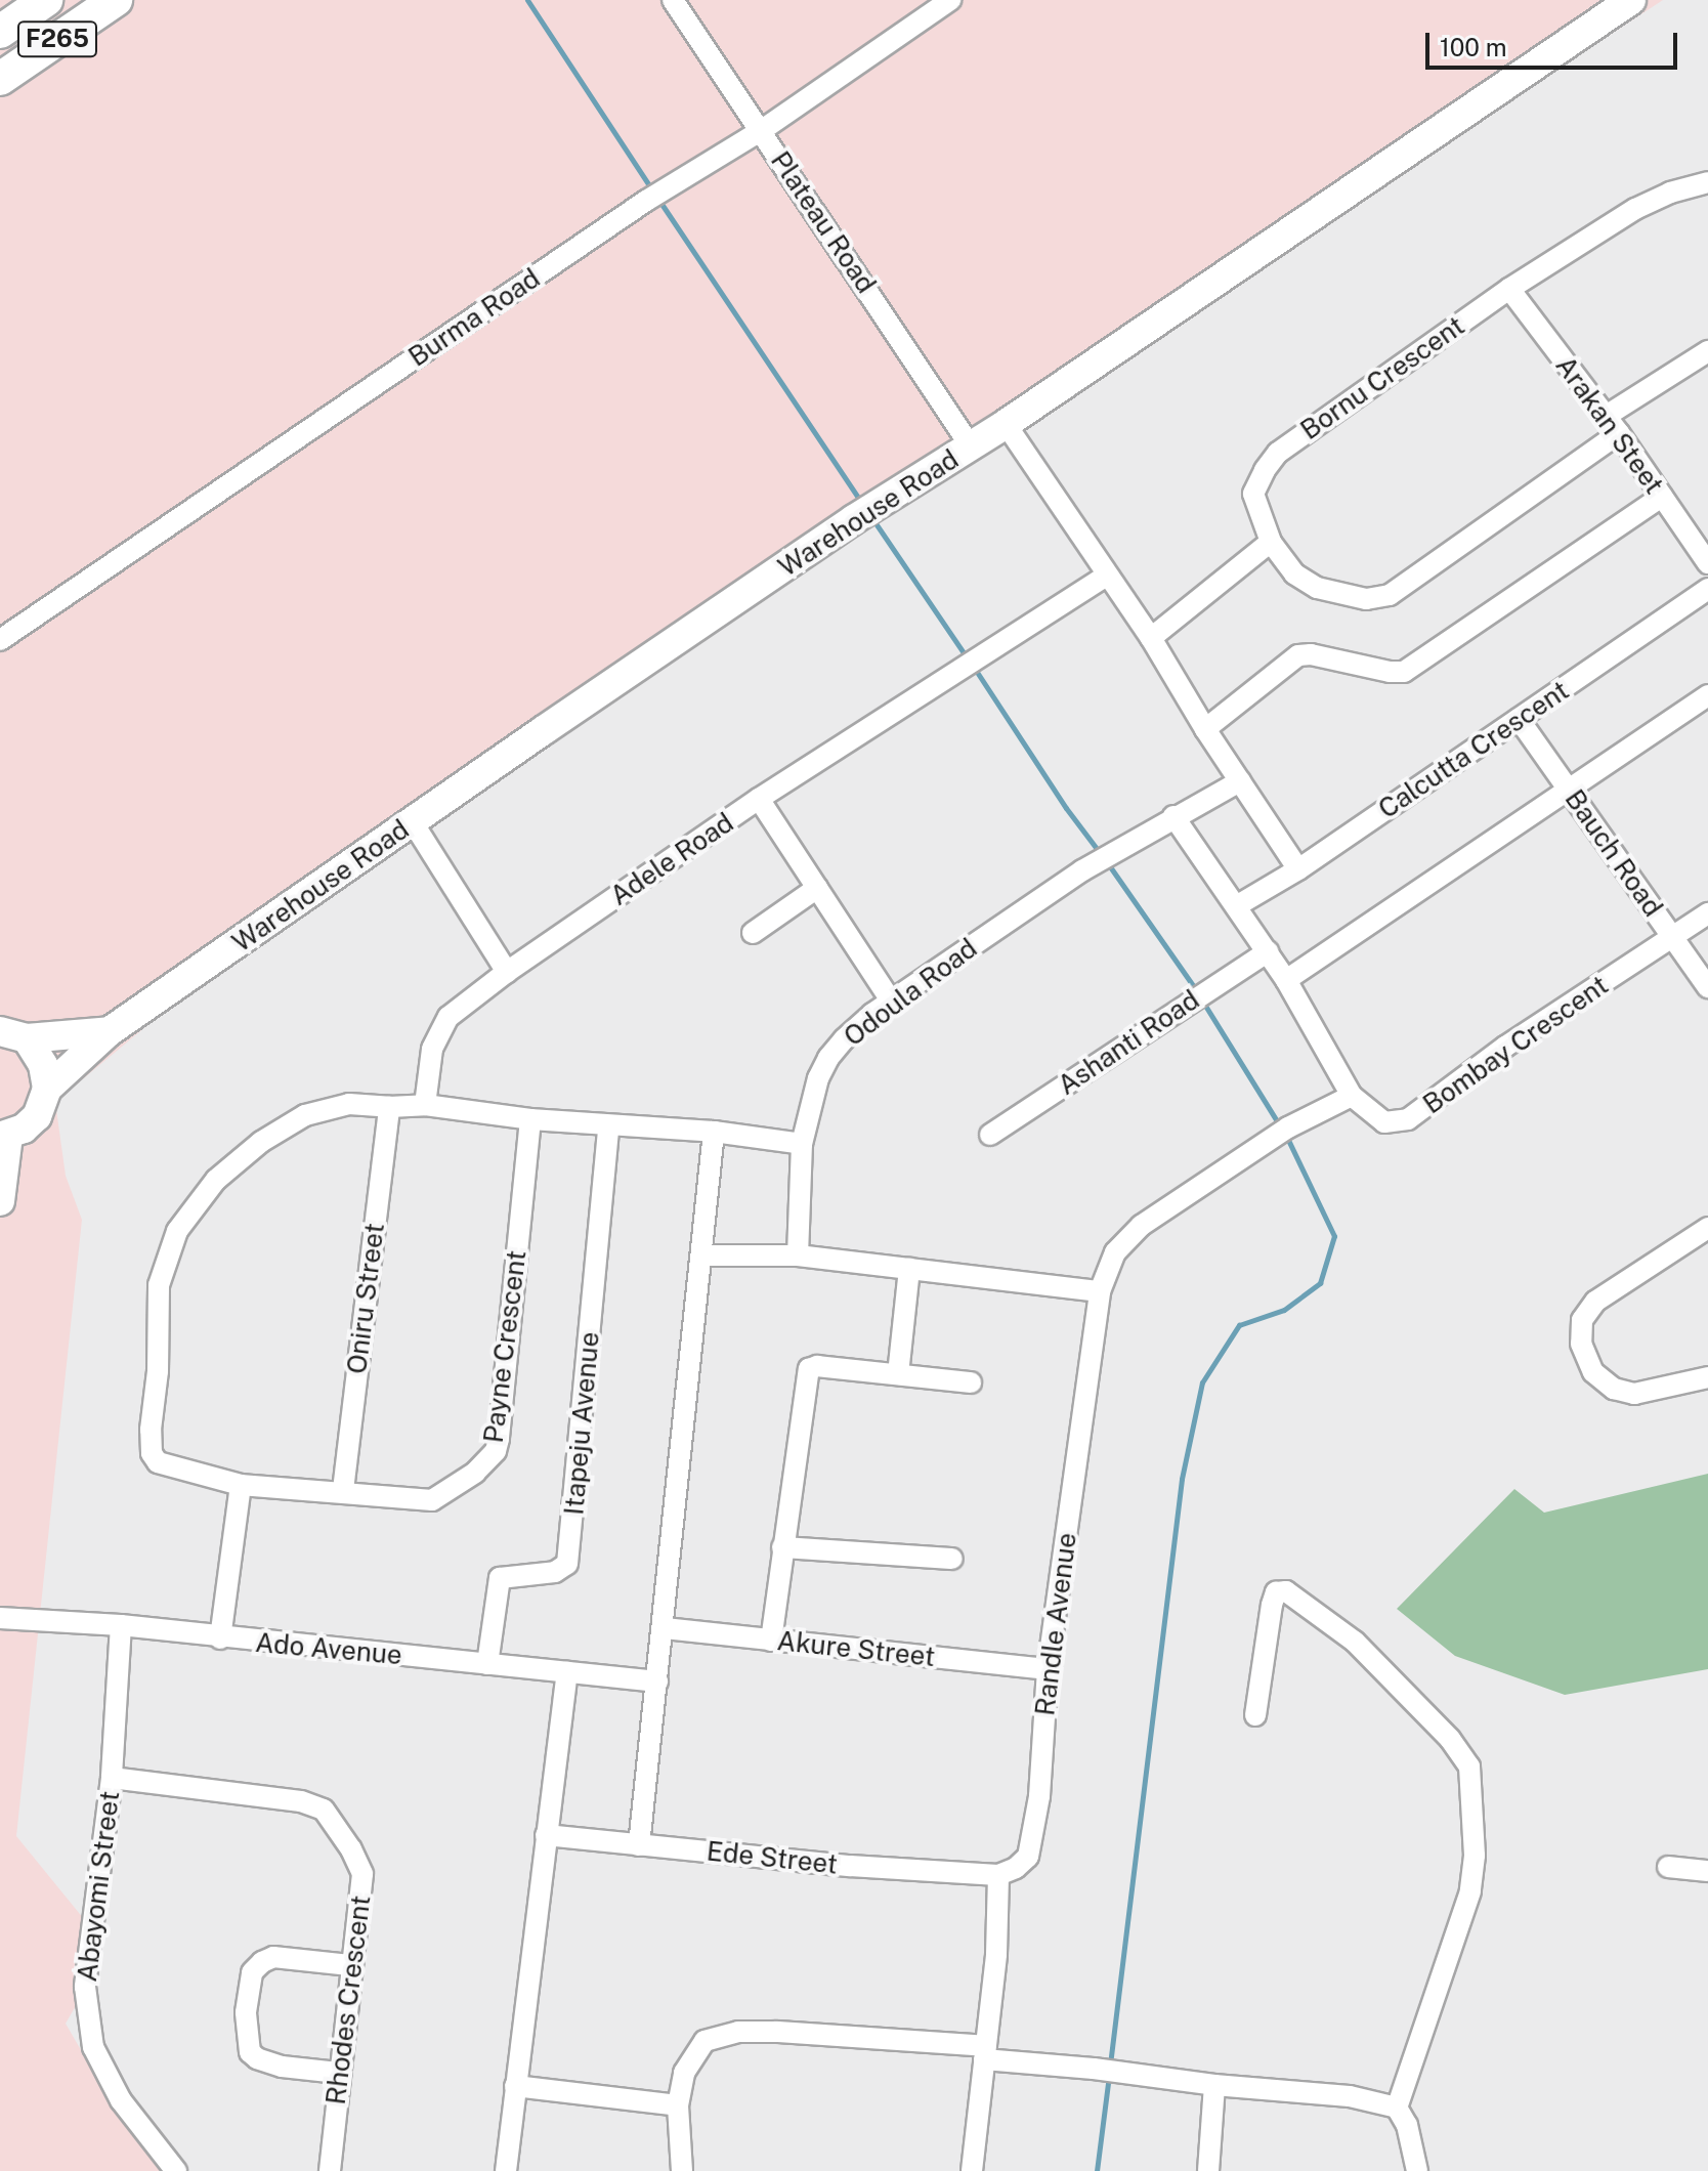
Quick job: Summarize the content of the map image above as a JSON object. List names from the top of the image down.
{
  "streets": {
    "main road": ["F265", "Warehouse Road"],
    "street": [
      "Plateau Road",
      "Burma Road",
      "Bornu Crescent",
      "Arakan Steet",
      "Calcutta Crescent",
      "Bauch Road",
      "Adele Road",
      "Odoula Road",
      "Ashanti Road",
      "Bombay Crescent",
      "Oniru Street",
      "Payne Crescent",
      "Itapeju Avenue",
      "Randle Avenue",
      "Ado Avenue",
      "Akure Street",
      "Ede Street",
      "Abayomi Street",
      "Rhodes Crescent"
    ]
  },
  "crossings": [
    ["Plateau Road", "Burma Road"],
    ["Plateau Road", "Warehouse Road"],
    ["Bornu Crescent", "Arakan Steet"],
    ["Calcutta Crescent", "Bauch Road"],
    ["Calcutta Crescent", "Bombay Crescent"],
    ["Bauch Road", "Bombay Crescent"],
    ["Odoula Road", "Bombay Crescent"],
    ["Ashanti Road", "Bombay Crescent"],
    ["Bombay Crescent", "Randle Avenue"],
    ["Oniru Street", "Payne Crescent"],
    ["Itapeju Avenue", "Ado Avenue"],
    ["Randle Avenue", "Akure Street"],
    ["Randle Avenue", "Ede Street"],
    ["Ado Avenue", "Abayomi Street"],
    ["Abayomi Street", "Rhodes Crescent"]
  ],
  "scale_bar": "100 m"
}
